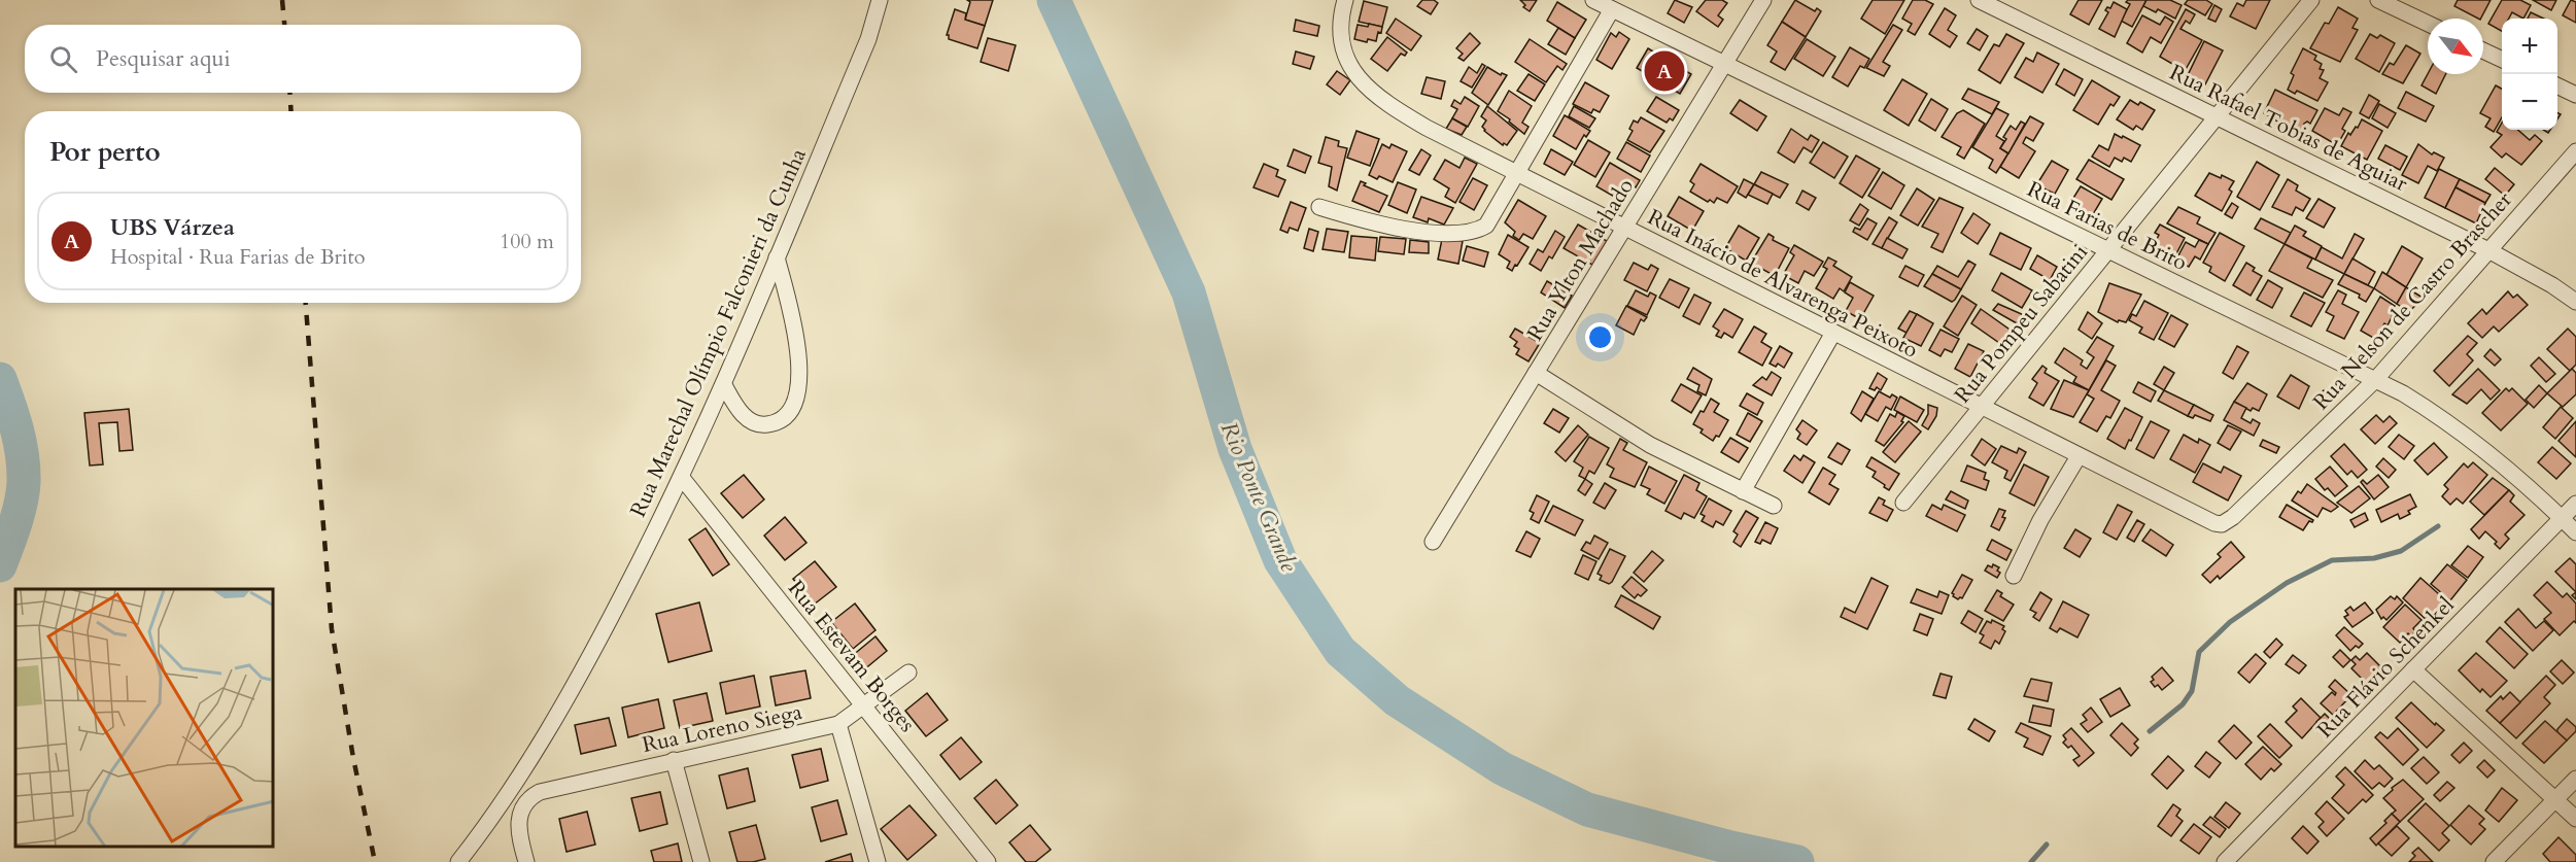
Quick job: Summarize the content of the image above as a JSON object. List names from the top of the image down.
{
  "streets": {
    "street": [
      "Rua Rafael Tobias de Aguiar",
      "Rua Farias de Brito",
      "Rua Ylton Machado",
      "Rua Inácio de Alvarenga Peixoto",
      "Rua Nelson de Castro Brascher",
      "Rua Pompeu Sabatini",
      "Rua Marechal Olímpio Falconieri da Cunha",
      "Rua Estevam Borges",
      "Rua Flávio Schenkel",
      "Rua Loreno Siega"
    ]
  },
  "crossings": [
    ["Rua Rafael Tobias de Aguiar", "Rua Nelson de Castro Brascher"],
    ["Rua Rafael Tobias de Aguiar", "Rua Pompeu Sabatini"],
    ["Rua Farias de Brito", "Rua Ylton Machado"],
    ["Rua Farias de Brito", "Rua Nelson de Castro Brascher"],
    ["Rua Farias de Brito", "Rua Pompeu Sabatini"],
    ["Rua Farias de Brito", "Rua Flávio Schenkel"],
    ["Rua Ylton Machado", "Rua Inácio de Alvarenga Peixoto"],
    ["Rua Inácio de Alvarenga Peixoto", "Rua Nelson de Castro Brascher"],
    ["Rua Inácio de Alvarenga Peixoto", "Rua Pompeu Sabatini"],
    ["Rua Marechal Olímpio Falconieri da Cunha", "Rua Estevam Borges"],
    ["Rua Estevam Borges", "Rua Loreno Siega"]
  ],
  "water": ["Rio Ponte Grande"],
  "north": "bottom right",
  "page": {
    "map_buttons": ["+", "−"],
    "search": "Pesquisar aqui",
    "pins": "A",
    "heading": "Por perto",
    "list": [
      {
        "mark": "A",
        "name": "UBS Várzea",
        "note": "Hospital · Rua Farias de Brito",
        "value": "100 m"
      }
    ]
  }
}
